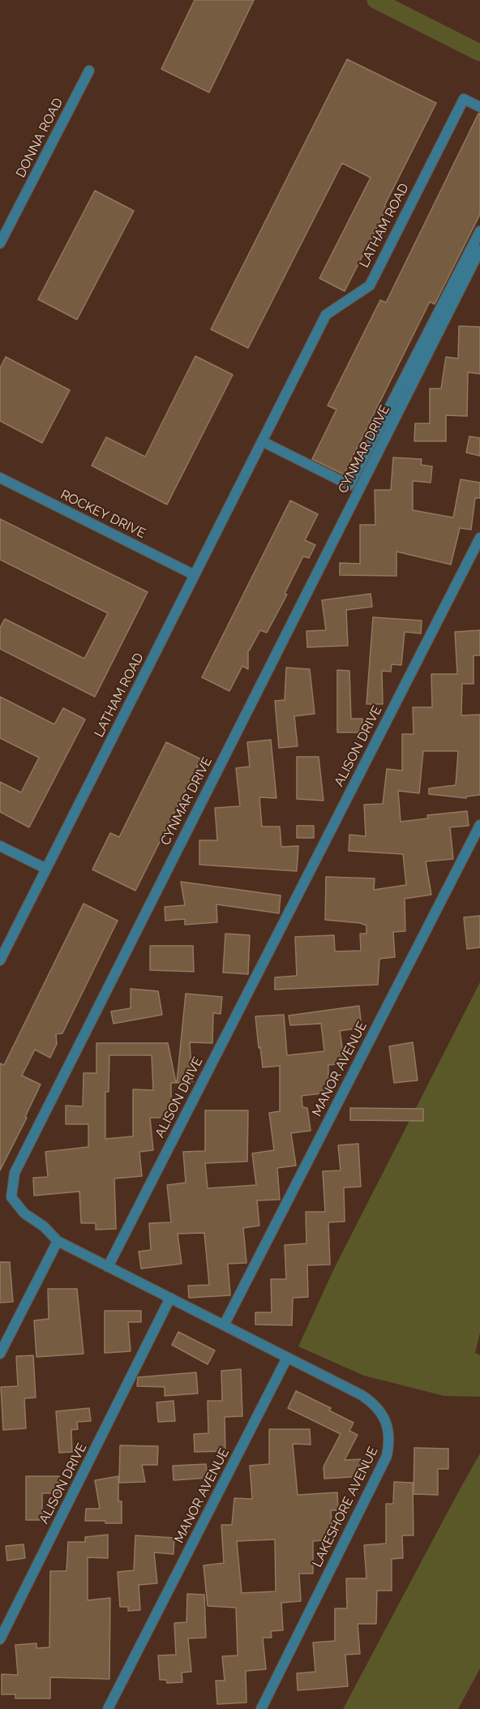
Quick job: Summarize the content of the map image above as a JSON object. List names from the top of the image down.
{
  "streets": {
    "street": [
      "DONNA ROAD",
      "LATHAM ROAD",
      "CYNMAR DRIVE",
      "ROCKEY DRIVE",
      "ALISON DRIVE",
      "MANOR AVENUE",
      "LAKESHORE AVENUE"
    ]
  },
  "crossings": [
    ["LATHAM ROAD", "ROCKEY DRIVE"],
    ["MANOR AVENUE", "LAKESHORE AVENUE"]
  ]
}
